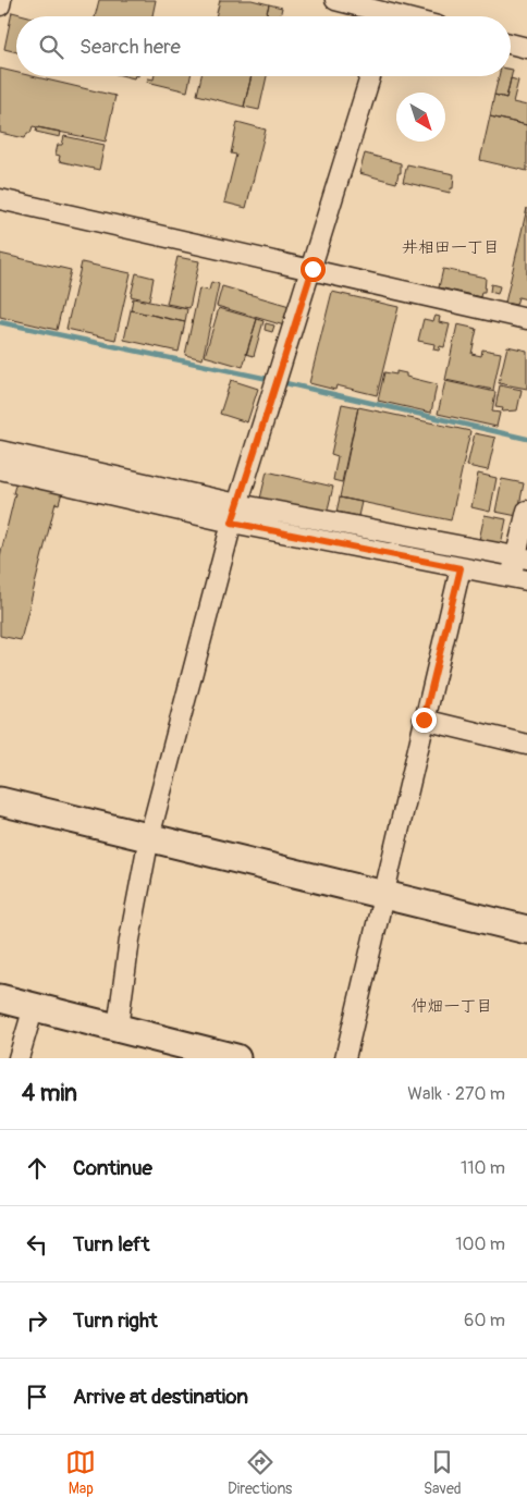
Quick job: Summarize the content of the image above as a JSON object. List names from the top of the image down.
{
  "districts": ["井相田一丁目", "仲畑一丁目"],
  "north": "bottom right",
  "page": {
    "search": "Search here",
    "heading": ["4 min", "Walk · 270 m"],
    "list": [
      ["Continue", "110 m"],
      ["Turn left", "100 m"],
      ["Turn right", "60 m"],
      "Arrive at destination"
    ],
    "nav": ["Map", "Directions", "Saved"]
  }
}
